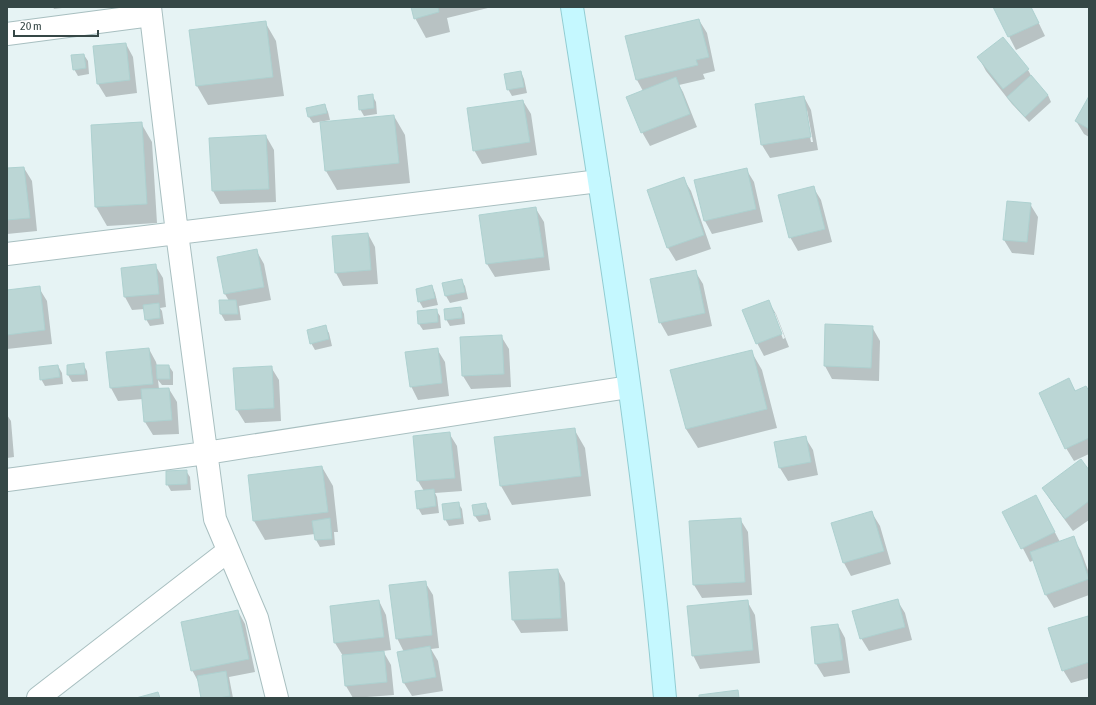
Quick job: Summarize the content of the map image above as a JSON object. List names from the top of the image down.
{
  "scale_bar": "20 m"
}
